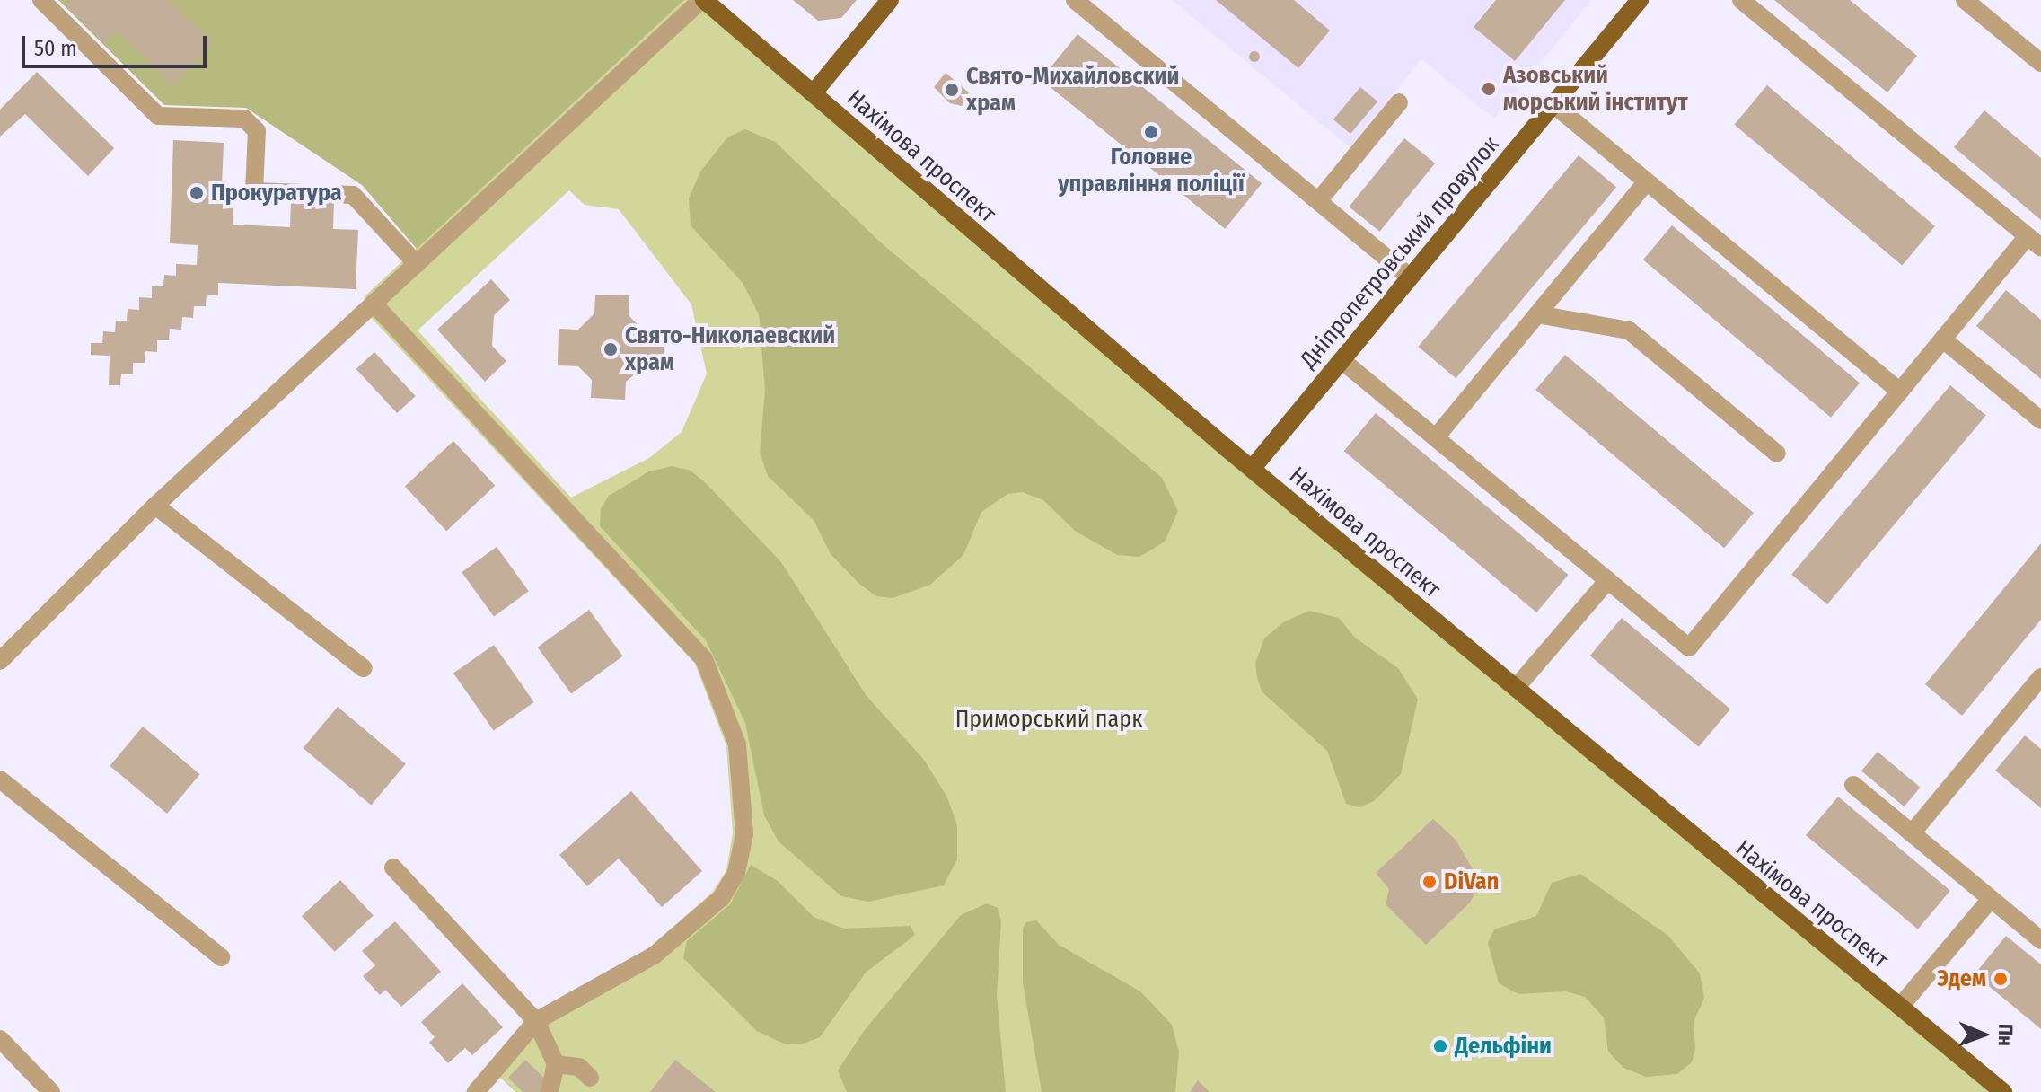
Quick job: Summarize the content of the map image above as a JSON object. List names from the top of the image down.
{
  "streets": {
    "main road": ["Нахімова проспект", "Дніпропетровський провулок"]
  },
  "crossings": [
    ["Нахімова проспект", "Дніпропетровський провулок"]
  ],
  "parks": ["Приморський парк"],
  "places": [
    "Азовський морський інститут",
    "Свято-Михайловский храм",
    "Головне управління поліції",
    "Прокуратура",
    "Свято-Николаевский храм",
    "DiVan",
    "Эдем",
    "Дельфіни"
  ],
  "scale_bar": "50 m",
  "north": "right"
}
